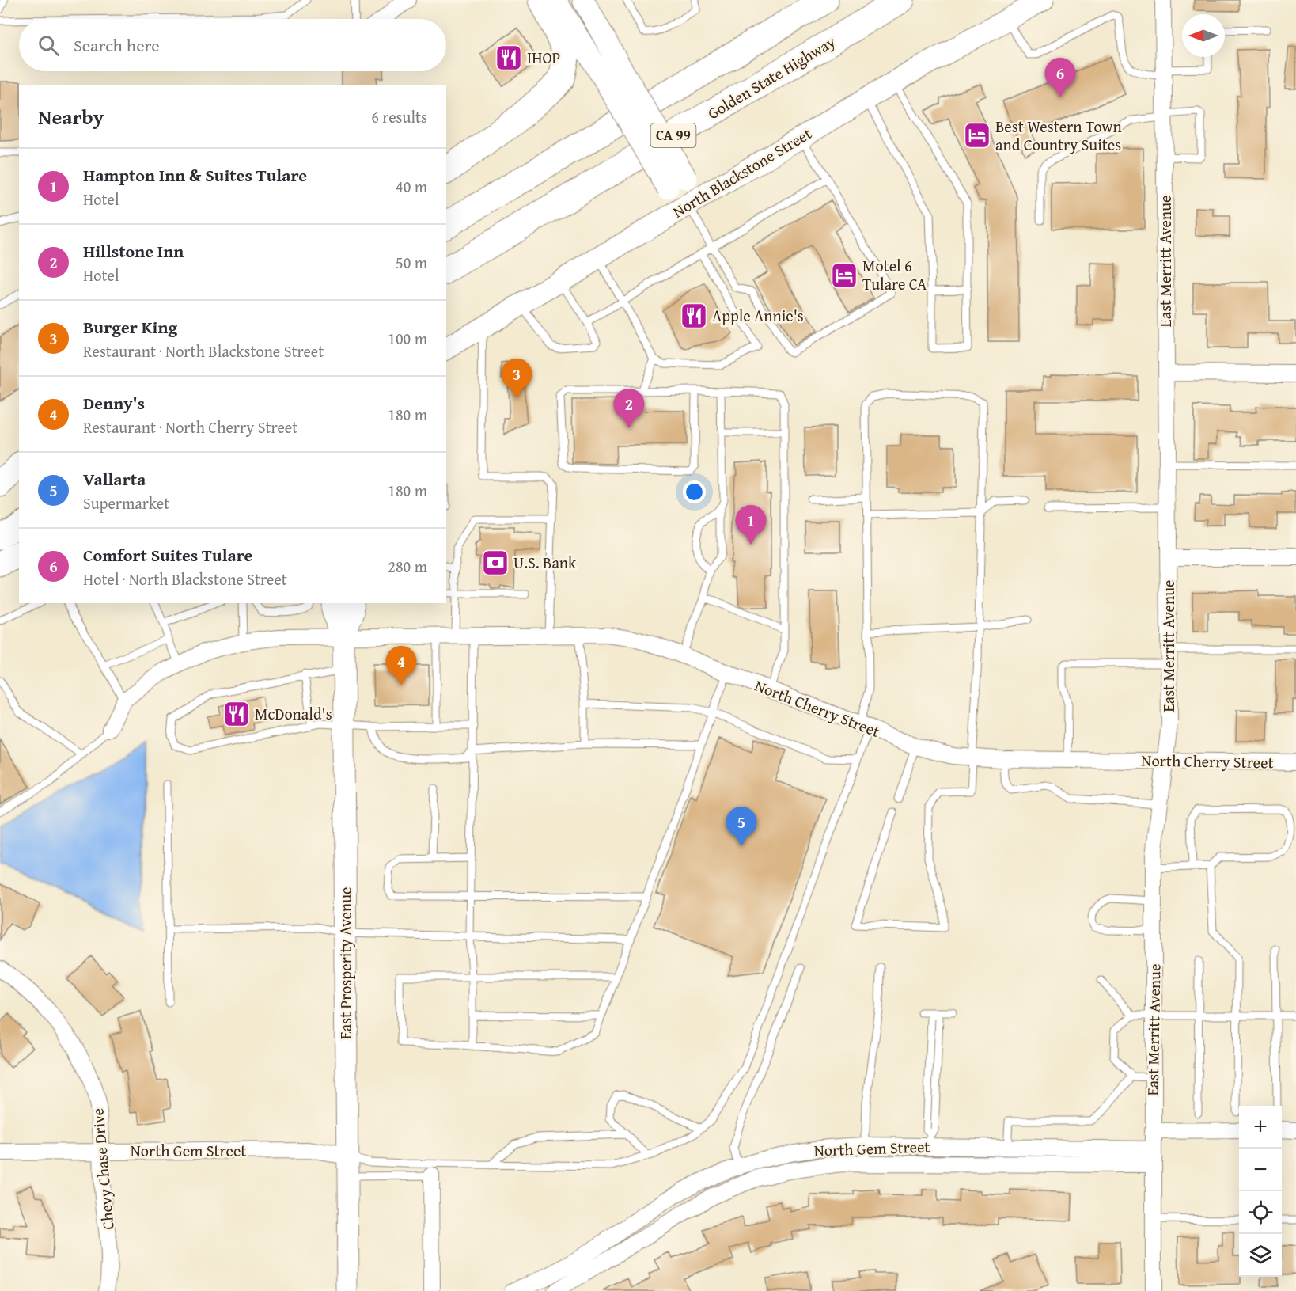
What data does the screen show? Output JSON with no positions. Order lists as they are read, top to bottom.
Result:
{
  "streets": {
    "highway": ["Golden State Highway", "CA 99"],
    "main road": ["North Blackstone Street", "East Prosperity Avenue"],
    "street": [
      "East Merritt Avenue",
      "North Cherry Street",
      "North Gem Street",
      "Chevy Chase Drive"
    ]
  },
  "crossings": [
    ["East Merritt Avenue", "North Cherry Street"],
    ["East Merritt Avenue", "North Gem Street"],
    ["North Cherry Street", "East Prosperity Avenue"],
    ["East Prosperity Avenue", "North Gem Street"],
    ["North Gem Street", "Chevy Chase Drive"]
  ],
  "places": {
    "restaurant": ["IHOP", "Apple Annie's", "McDonald's"],
    "hotel": ["Best Western Town and Country Suites", "Motel 6 Tulare CA"],
    "bank": ["U.S. Bank"]
  },
  "north": "left",
  "page": {
    "search": "Search here",
    "pins": [
      "6",
      "3",
      "2",
      "1",
      "4",
      "5"
    ],
    "heading": ["Nearby", "6 results"],
    "list": [
      {
        "mark": "1",
        "name": "Hampton Inn & Suites Tulare",
        "note": "Hotel",
        "value": "40 m"
      },
      {
        "mark": "2",
        "name": "Hillstone Inn",
        "note": "Hotel",
        "value": "50 m"
      },
      {
        "mark": "3",
        "name": "Burger King",
        "note": "Restaurant · North Blackstone Street",
        "value": "100 m"
      },
      {
        "mark": "4",
        "name": "Denny's",
        "note": "Restaurant · North Cherry Street",
        "value": "180 m"
      },
      {
        "mark": "5",
        "name": "Vallarta",
        "note": "Supermarket",
        "value": "180 m"
      },
      {
        "mark": "6",
        "name": "Comfort Suites Tulare",
        "note": "Hotel · North Blackstone Street",
        "value": "280 m"
      }
    ],
    "map_buttons": ["+", "−"]
  }
}
